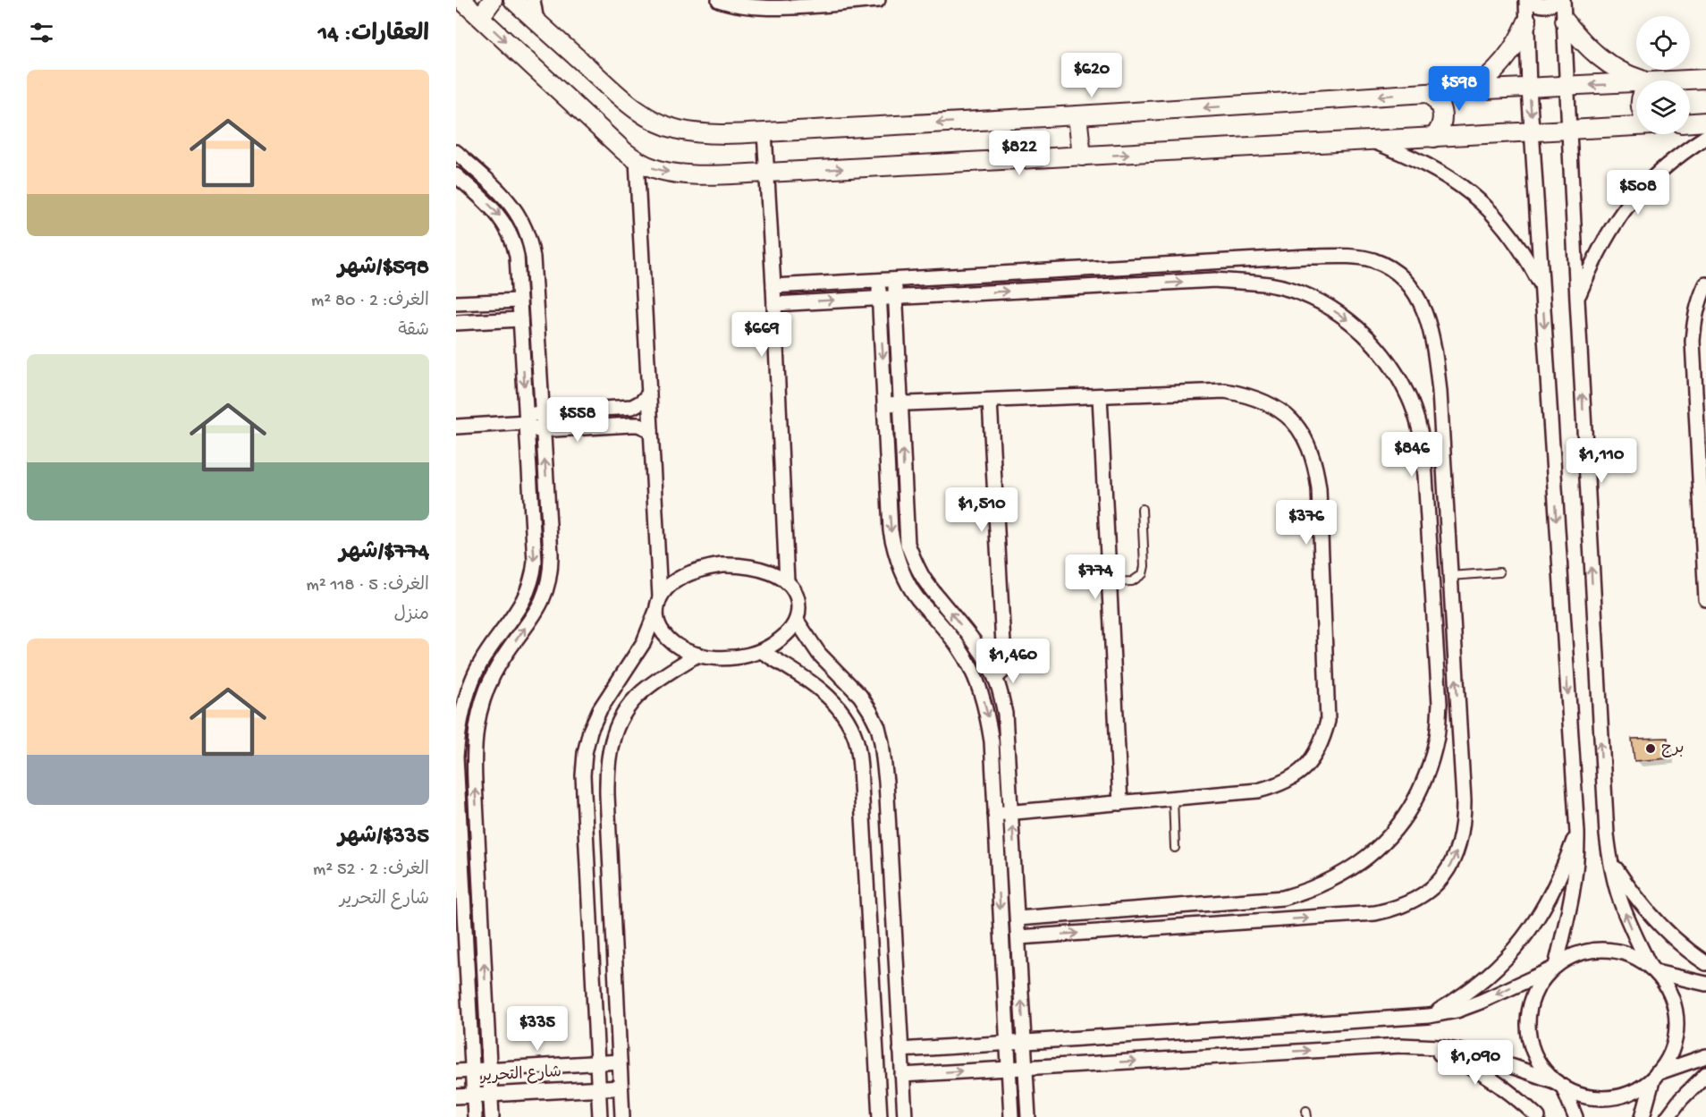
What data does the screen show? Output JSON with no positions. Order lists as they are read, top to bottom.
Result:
{
  "streets": {
    "street": ["شارع التحرير"]
  },
  "places": ["برج"],
  "page": {
    "heading": "العقارات: 14",
    "price": [
      "$620",
      "$598",
      "$822",
      "$508",
      "$669",
      "$558",
      "$846",
      "$1,110",
      "$1,510",
      "$376",
      "$774",
      "$1,460",
      "$335",
      "$1,090"
    ],
    "list": [
      {
        "name": "$598/شهر",
        "note": "الغرف: 2 · 80 m² · شقة"
      },
      {
        "name": "$774/شهر",
        "note": "الغرف: 5 · 118 m² · منزل"
      },
      {
        "name": "$335/شهر",
        "note": "الغرف: 2 · 52 m² · شارع التحرير"
      }
    ]
  }
}
